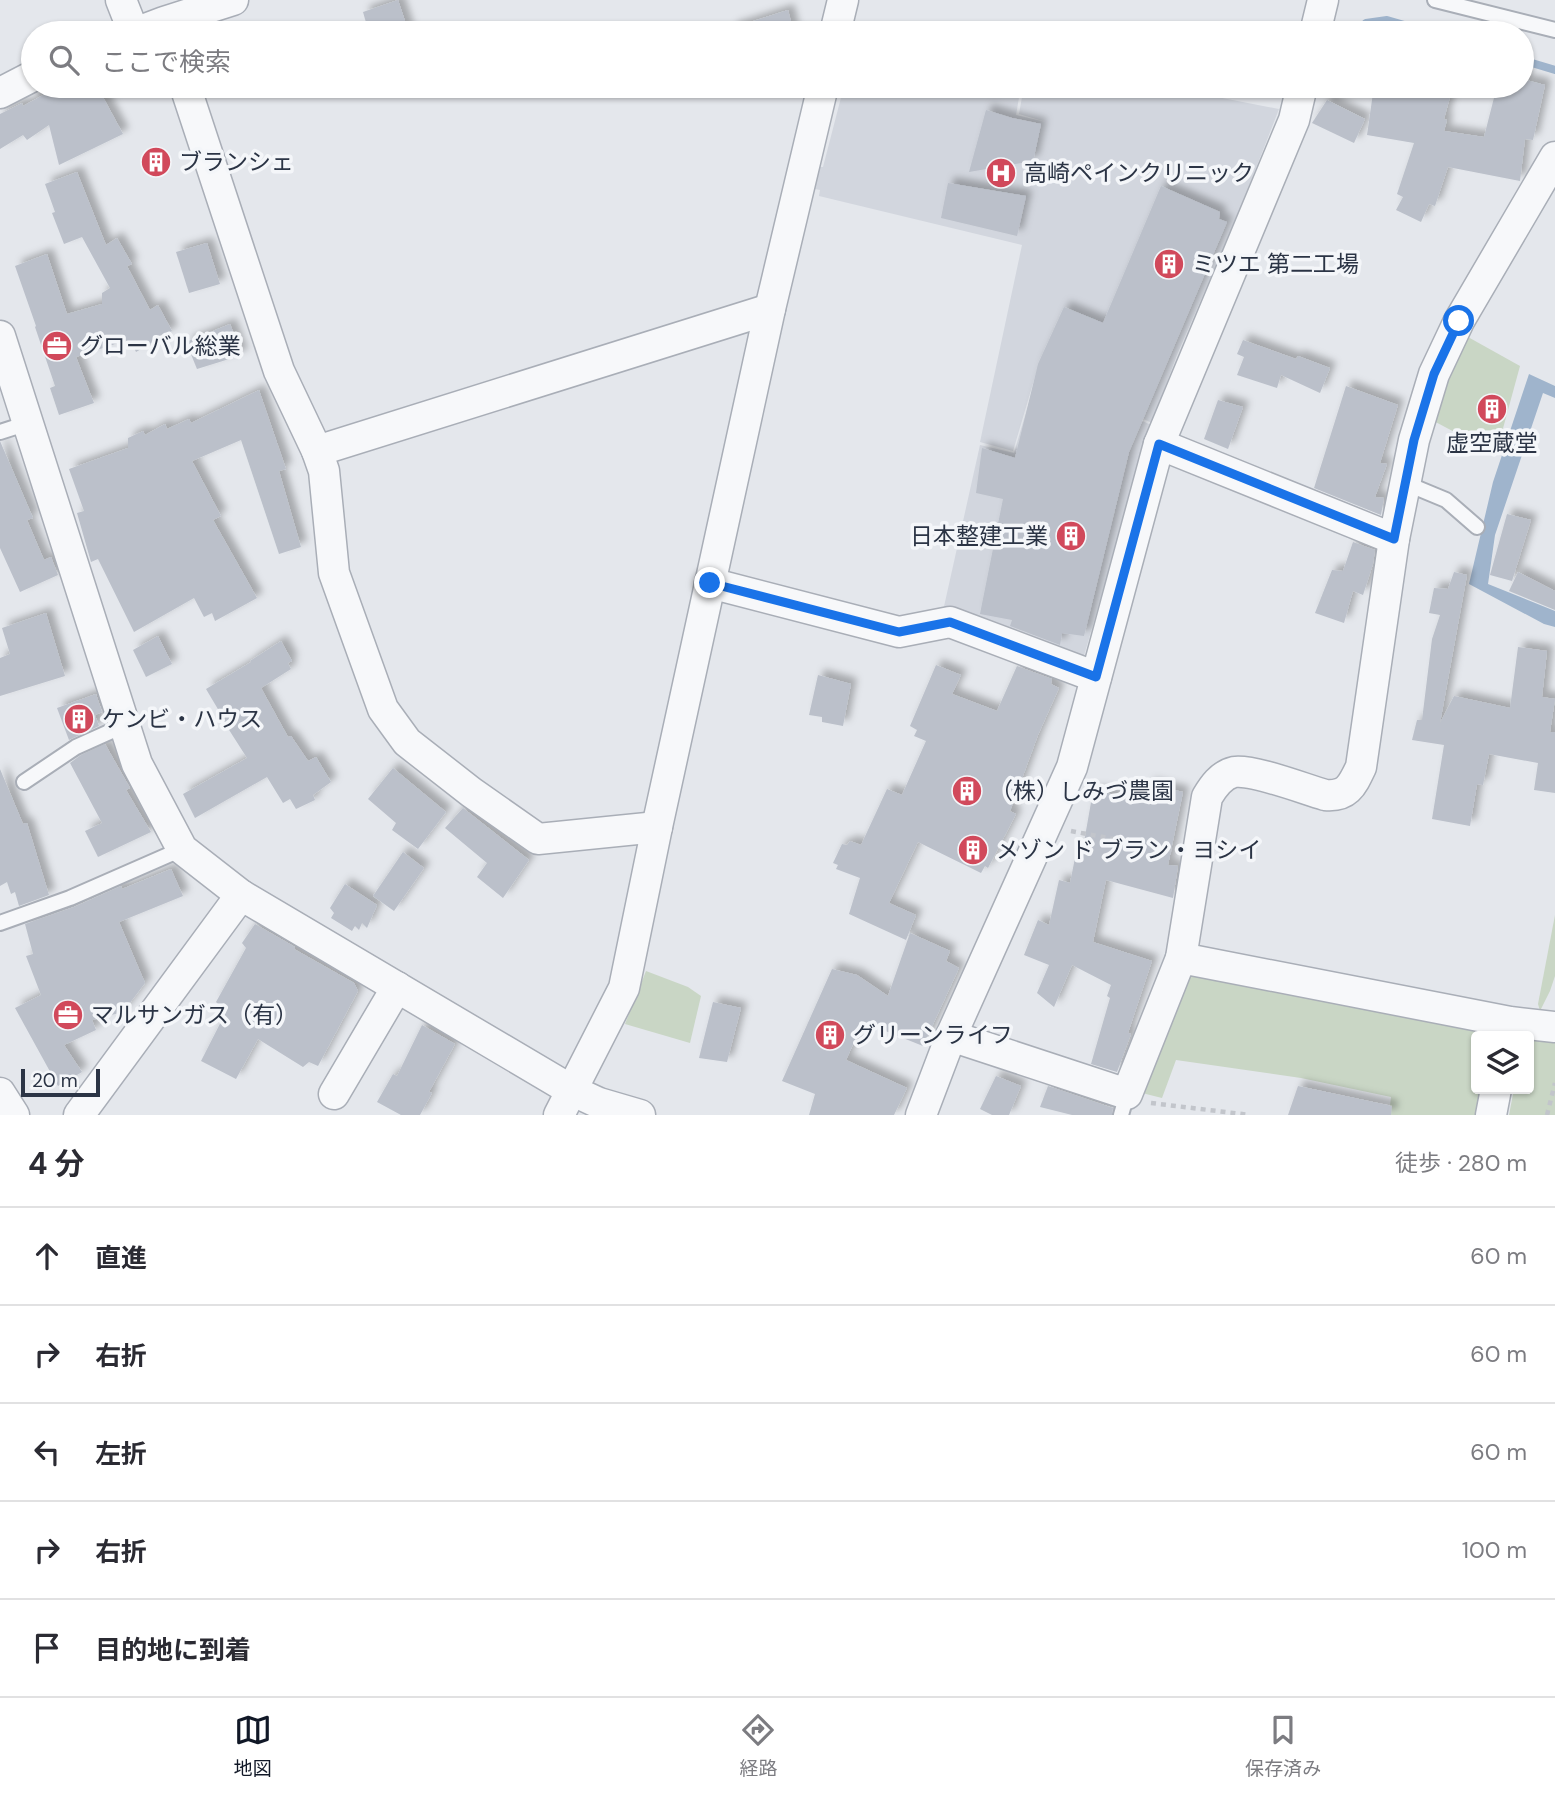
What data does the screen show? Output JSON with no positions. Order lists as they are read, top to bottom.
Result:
{
  "places": {
    "building": [
      "ブランシェ",
      "ミツエ 第二工場",
      "虚空蔵堂",
      "日本整建工業",
      "ケンビ・ハウス",
      "（株）しみづ農園",
      "メゾン ド ブラン・ヨシイ",
      "グリーンライフ"
    ],
    "hospital": ["高崎ペインクリニック"],
    "office": ["グローバル総業", "マルサンガス（有）"]
  },
  "scale_bar": "20 m",
  "page": {
    "search": "ここで検索",
    "scale": "20 m",
    "heading": ["4 分", "徒歩 · 280 m"],
    "list": [
      ["直進", "60 m"],
      ["右折", "60 m"],
      ["左折", "60 m"],
      ["右折", "100 m"],
      "目的地に到着"
    ],
    "nav": ["地図", "経路", "保存済み"]
  }
}
